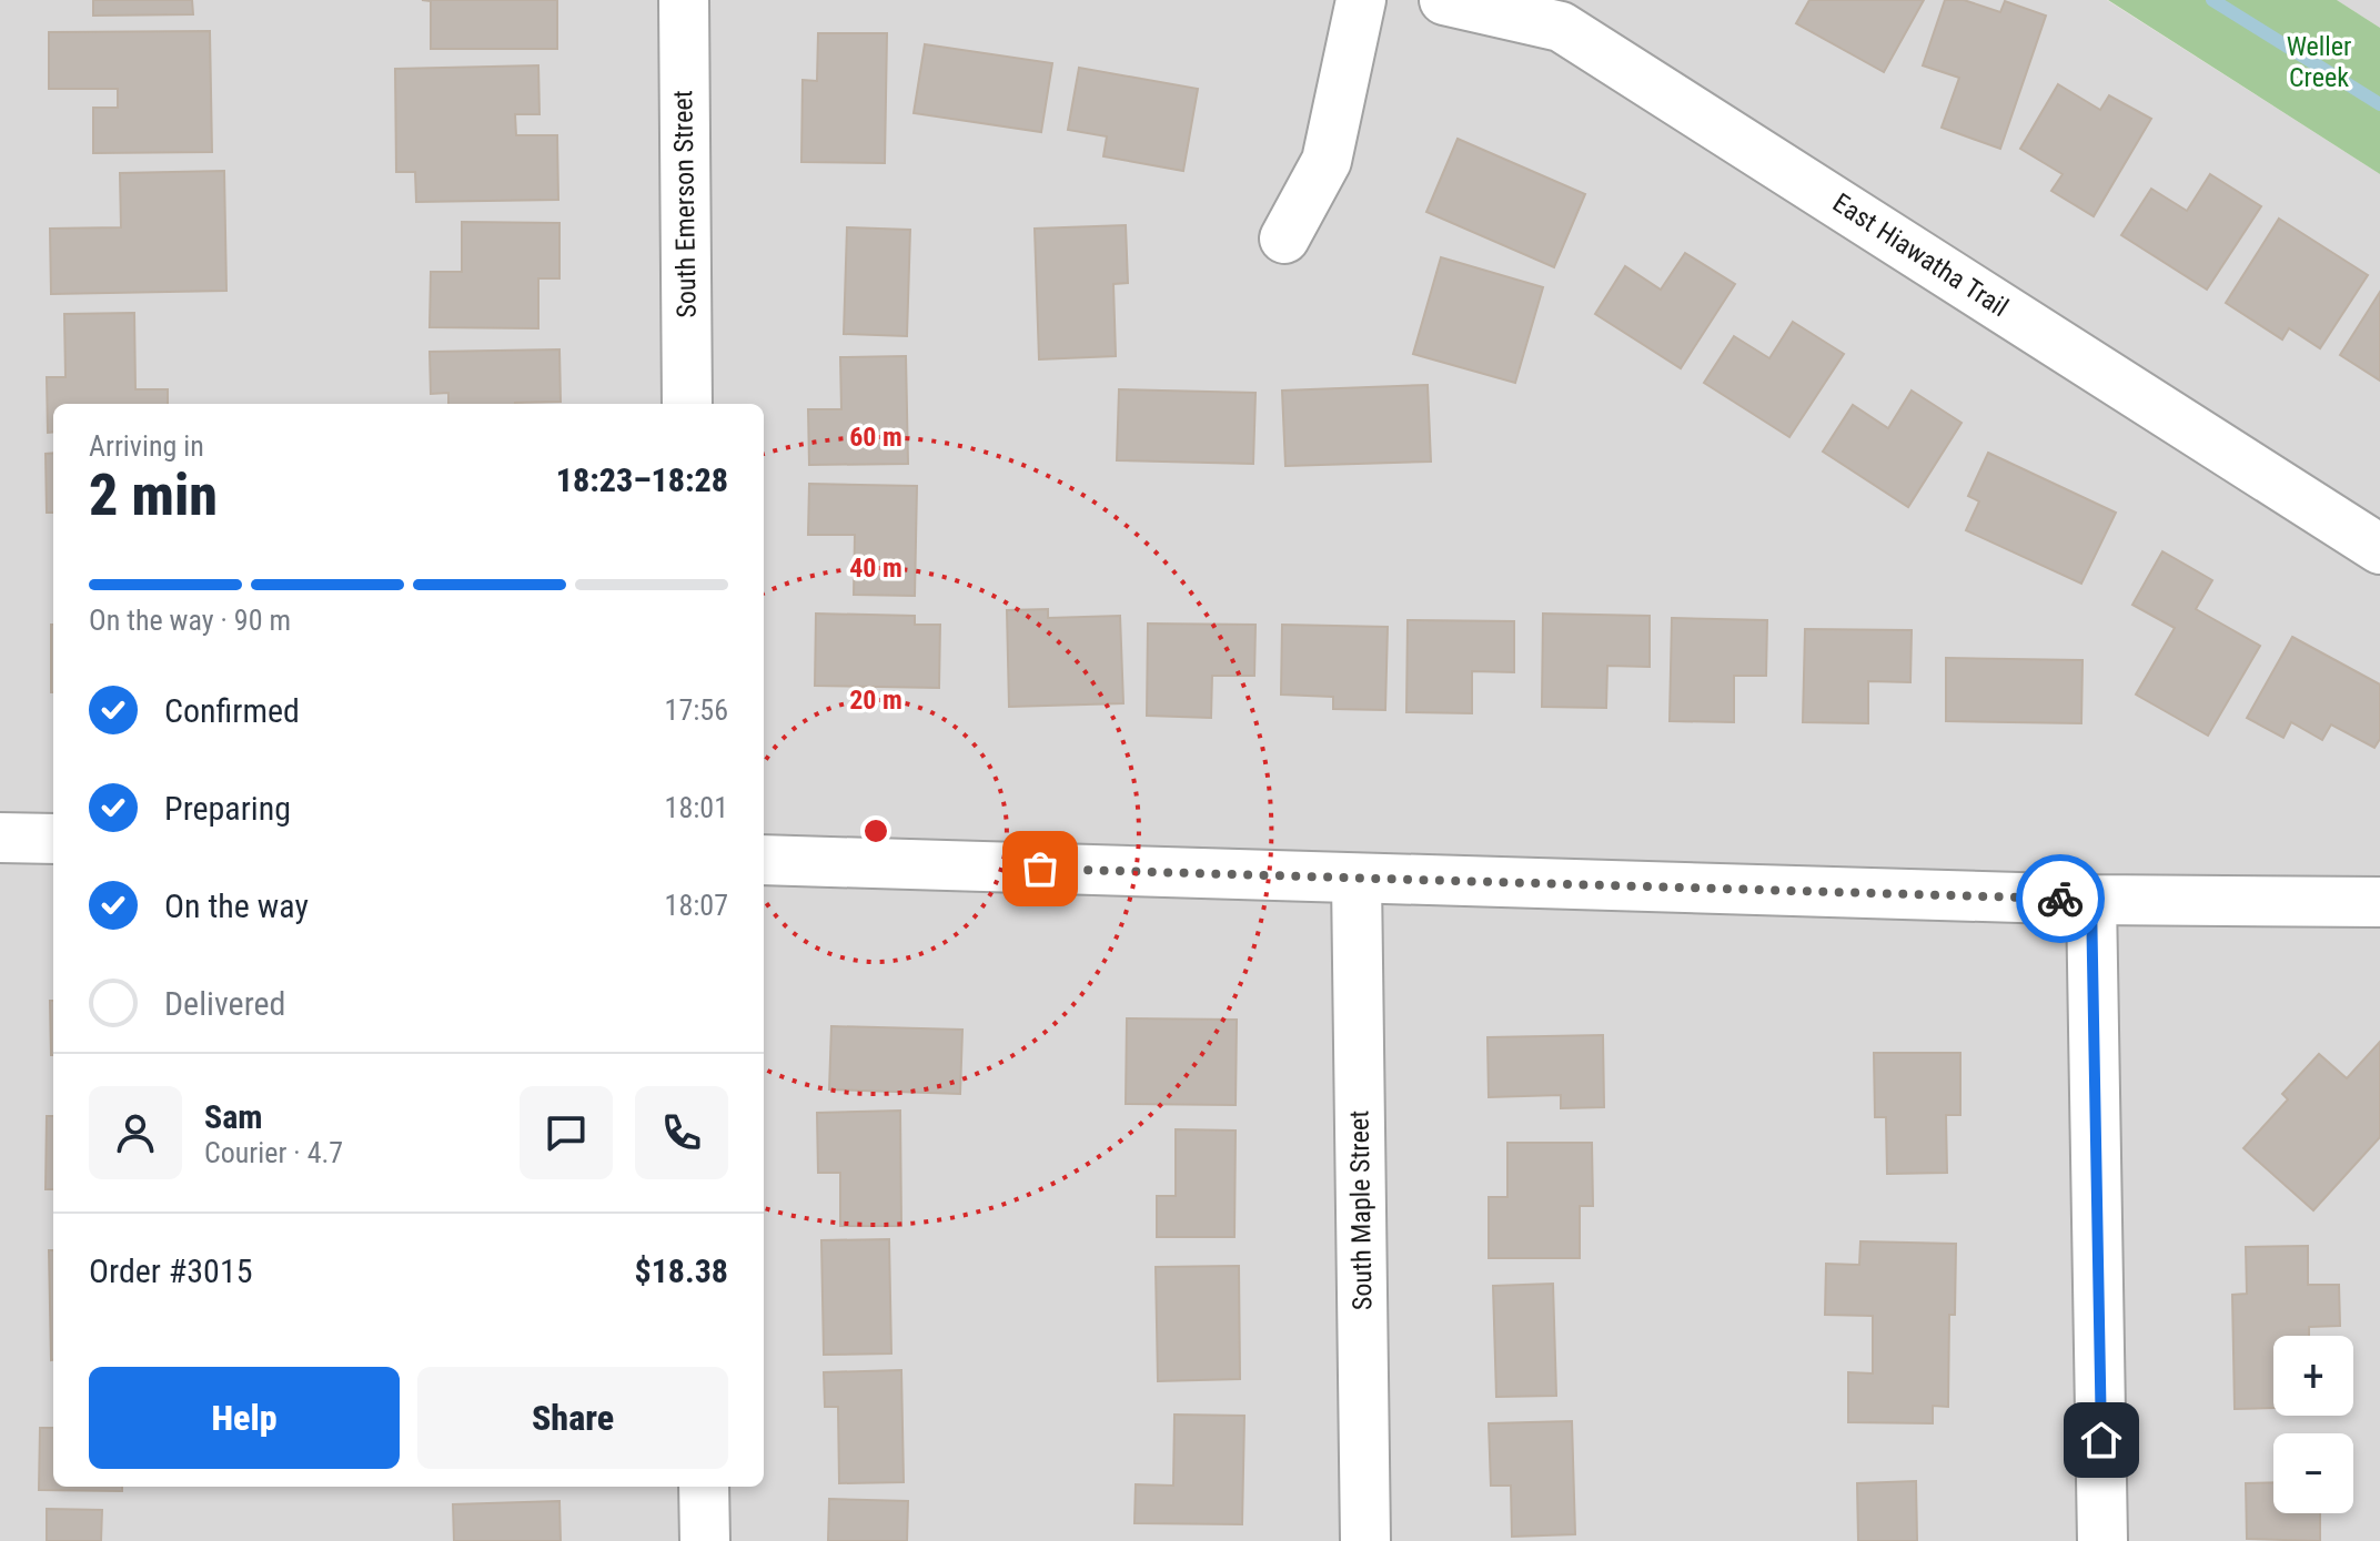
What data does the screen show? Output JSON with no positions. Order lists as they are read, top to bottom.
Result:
{
  "streets": {
    "street": ["South Emerson Street", "East Hiawatha Trail", "South Maple Street"]
  },
  "parks": ["Weller Creek"],
  "page": {
    "heading": ["2 min", "Arriving in", "18:23–18:28"],
    "panel": [
      "Sam",
      "Courier · 4.7",
      "Order #3015",
      "$18.38"
    ],
    "bar": "On the way · 90 m",
    "list": [
      ["Confirmed", "17:56"],
      ["Preparing", "18:01"],
      ["On the way", "18:07"],
      "Delivered"
    ],
    "map_buttons": ["+", "−"],
    "buttons": ["Help", "Share"]
  },
  "rings": ["60 m", "40 m", "20 m"]
}
